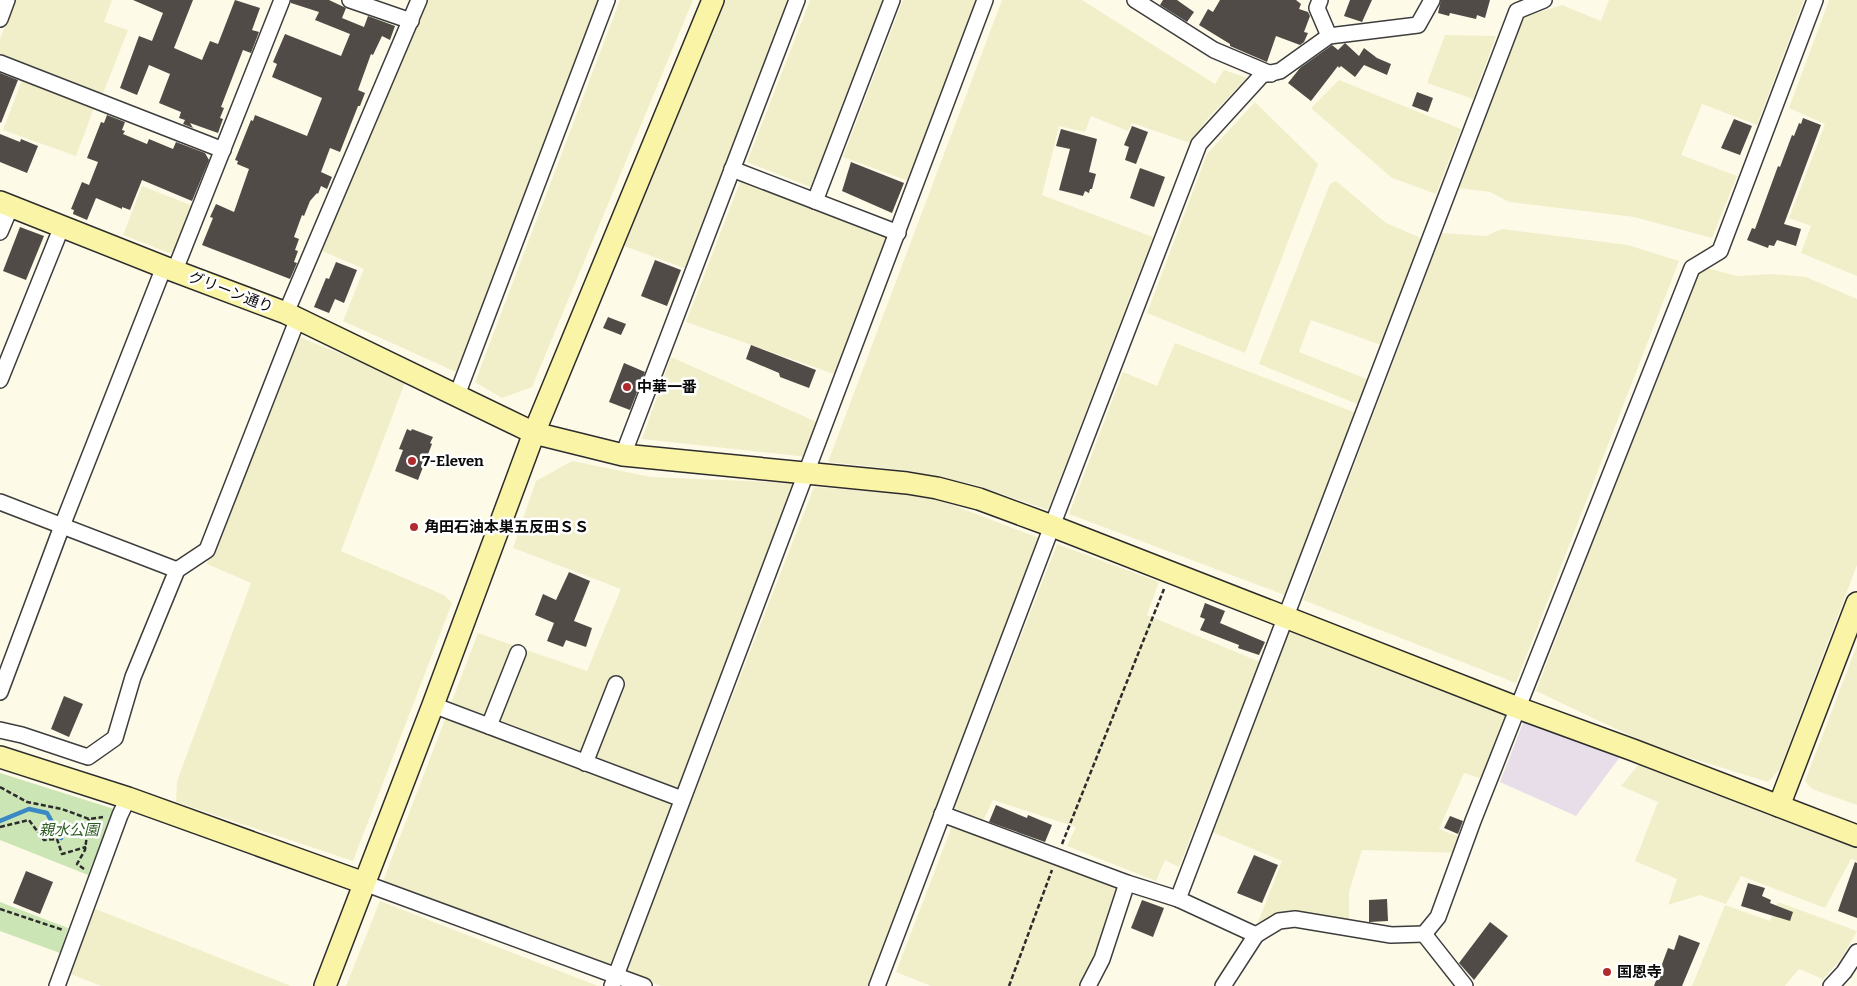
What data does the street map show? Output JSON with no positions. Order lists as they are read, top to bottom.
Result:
{
  "streets": {
    "street": ["グリーン通り"]
  },
  "parks": ["親水公園"],
  "places": [
    "中華一番",
    "7-Eleven",
    "角田石油本巣五反田ＳＳ",
    "国恩寺"
  ]
}
